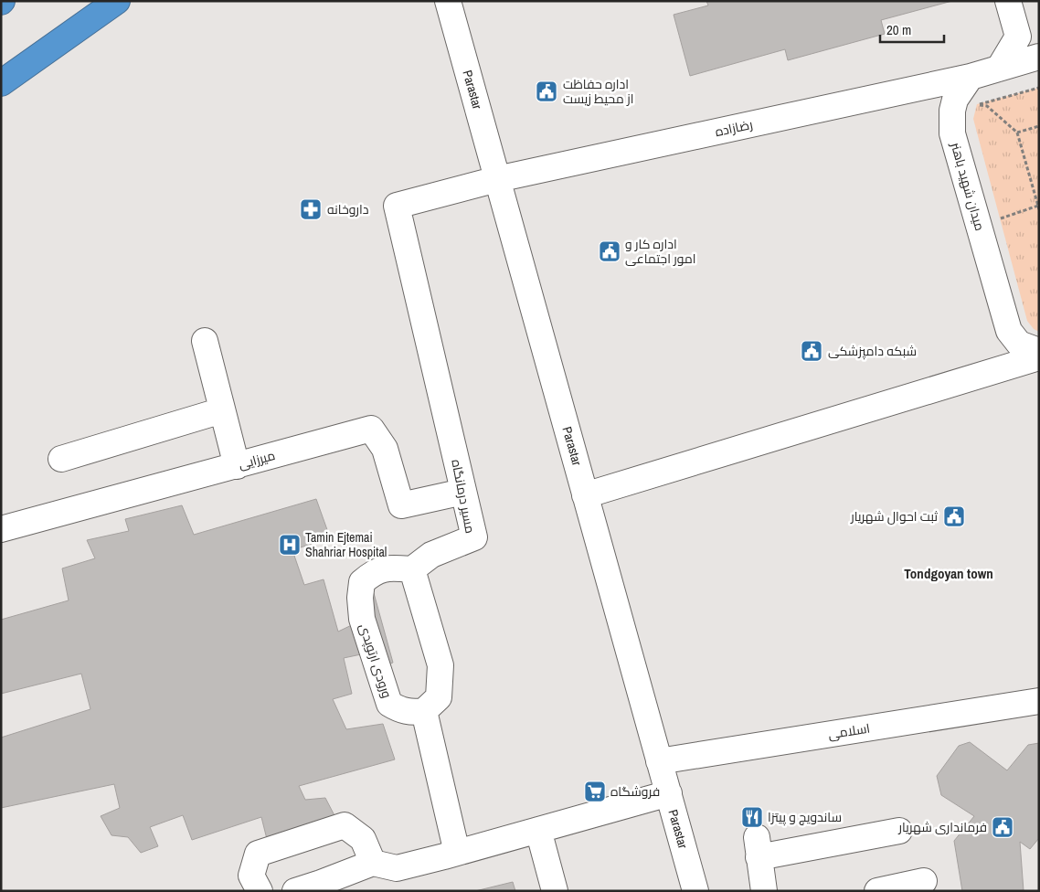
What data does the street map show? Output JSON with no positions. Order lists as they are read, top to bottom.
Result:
{
  "streets": {
    "street": [
      "Parastar",
      "رضازاده",
      "میدان شهید باهنر",
      "میرزایی",
      "مسیر درمانگاه",
      "ورودی ارتوپدی",
      "اسلامی"
    ]
  },
  "crossings": [
    ["Parastar", "رضازاده"],
    ["Parastar", "اسلامی"],
    ["رضازاده", "میدان شهید باهنر"],
    ["رضازاده", "مسیر درمانگاه"],
    ["میرزایی", "مسیر درمانگاه"],
    ["مسیر درمانگاه", "ورودی ارتوپدی"]
  ],
  "districts": ["Tondgoyan town"],
  "places": {
    "public building": [
      "اداره حفاظت از محیط زیست",
      "اداره کار و امور اجتماعی",
      "شبکه دامپزشکی",
      "ثبت احوال شهریار",
      "فرمانداری شهریار"
    ],
    "pharmacy": ["داروخانه"],
    "hospital": ["Tamin Ejtemai Shahriar Hospital"],
    "supermarket": ["فروشگاه"],
    "restaurant": ["ساندویچ و پیتزا"]
  },
  "scale_bar": "20 m"
}
